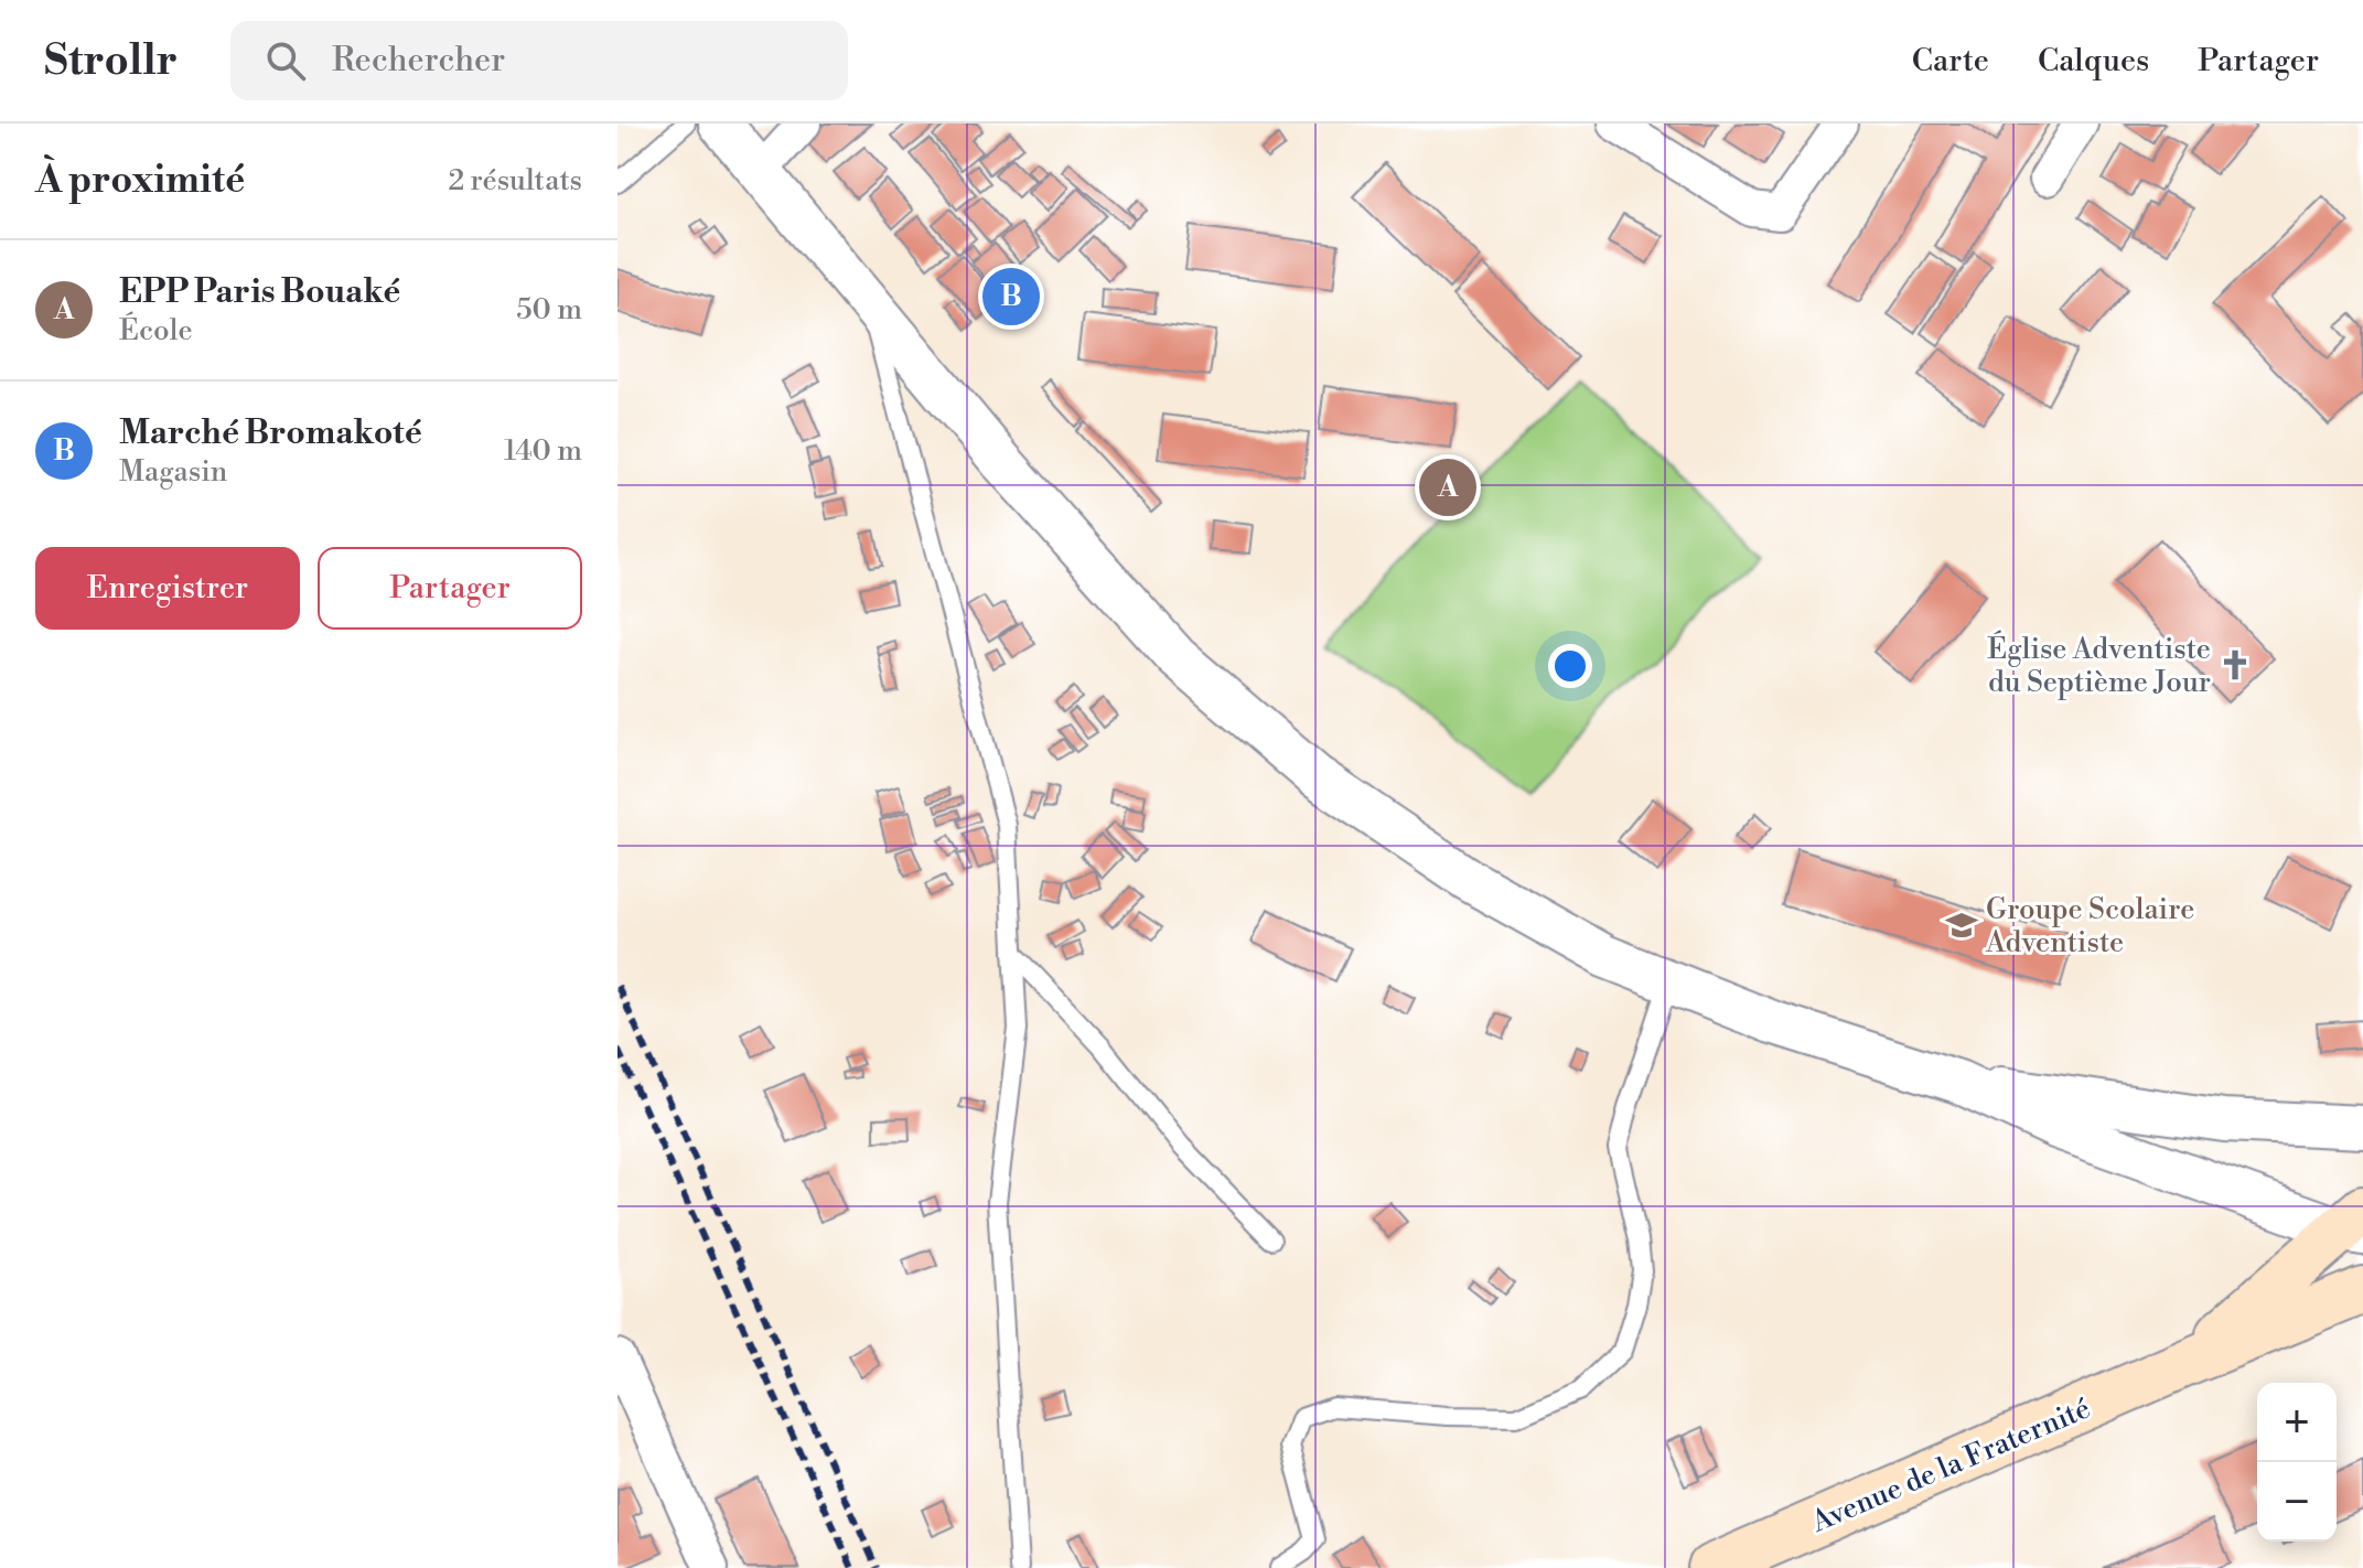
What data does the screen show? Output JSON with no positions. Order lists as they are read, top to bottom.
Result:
{
  "streets": {
    "main road": ["Avenue de la Fraternité"]
  },
  "places": {
    "church": ["Église Adventiste du Septième Jour"],
    "school or university": ["Groupe Scolaire Adventiste"]
  },
  "page": {
    "header": "Strollr",
    "search": "Rechercher",
    "nav": ["Carte", "Calques", "Partager"],
    "heading": ["À proximité", "2 résultats"],
    "list": [
      {
        "mark": "A",
        "name": "EPP Paris Bouaké",
        "note": "École",
        "value": "50 m"
      },
      {
        "mark": "B",
        "name": "Marché Bromakoté",
        "note": "Magasin",
        "value": "140 m"
      }
    ],
    "pins": ["B", "A"],
    "buttons": ["Enregistrer", "Partager"],
    "map_buttons": ["+", "−"]
  }
}
